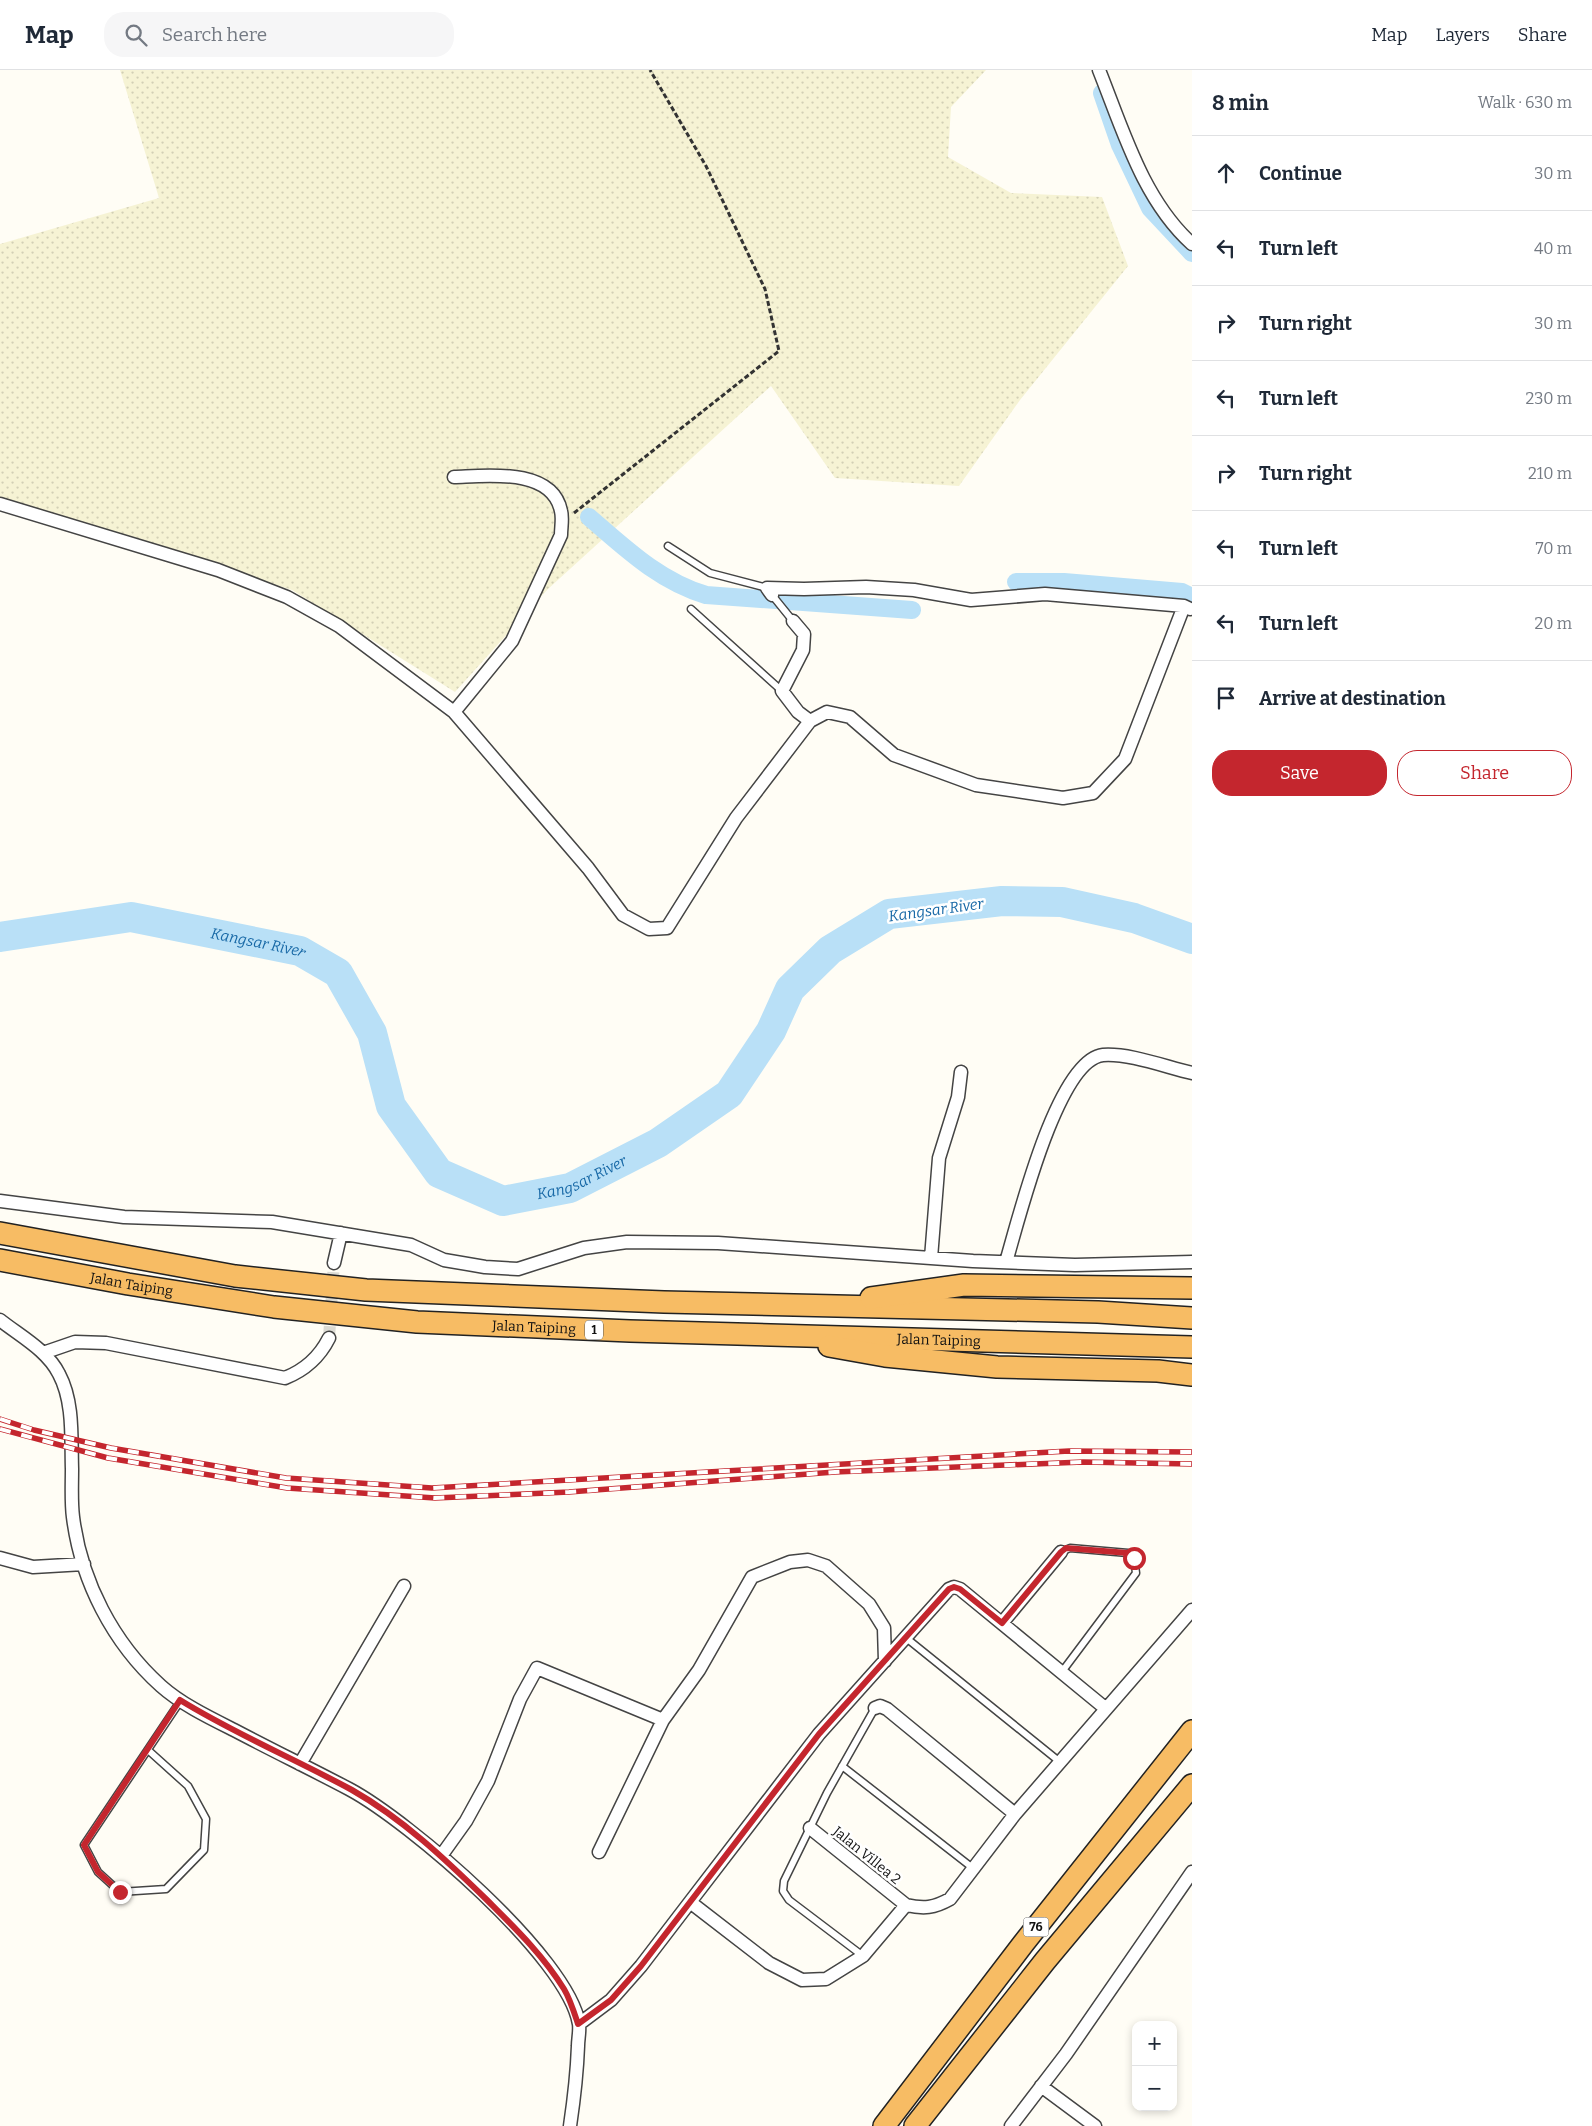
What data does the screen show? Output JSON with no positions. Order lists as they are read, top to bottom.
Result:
{
  "streets": {
    "highway": ["Jalan Taiping", "1", "76"],
    "street": ["Jalan Villea 2"]
  },
  "water": ["Kangsar River"],
  "page": {
    "header": "Map",
    "search": "Search here",
    "nav": ["Map", "Layers", "Share"],
    "heading": ["8 min", "Walk · 630 m"],
    "list": [
      ["Continue", "30 m"],
      ["Turn left", "40 m"],
      ["Turn right", "30 m"],
      ["Turn left", "230 m"],
      ["Turn right", "210 m"],
      ["Turn left", "70 m"],
      ["Turn left", "20 m"],
      "Arrive at destination"
    ],
    "buttons": ["Save", "Share"],
    "map_buttons": ["+", "−"]
  }
}
